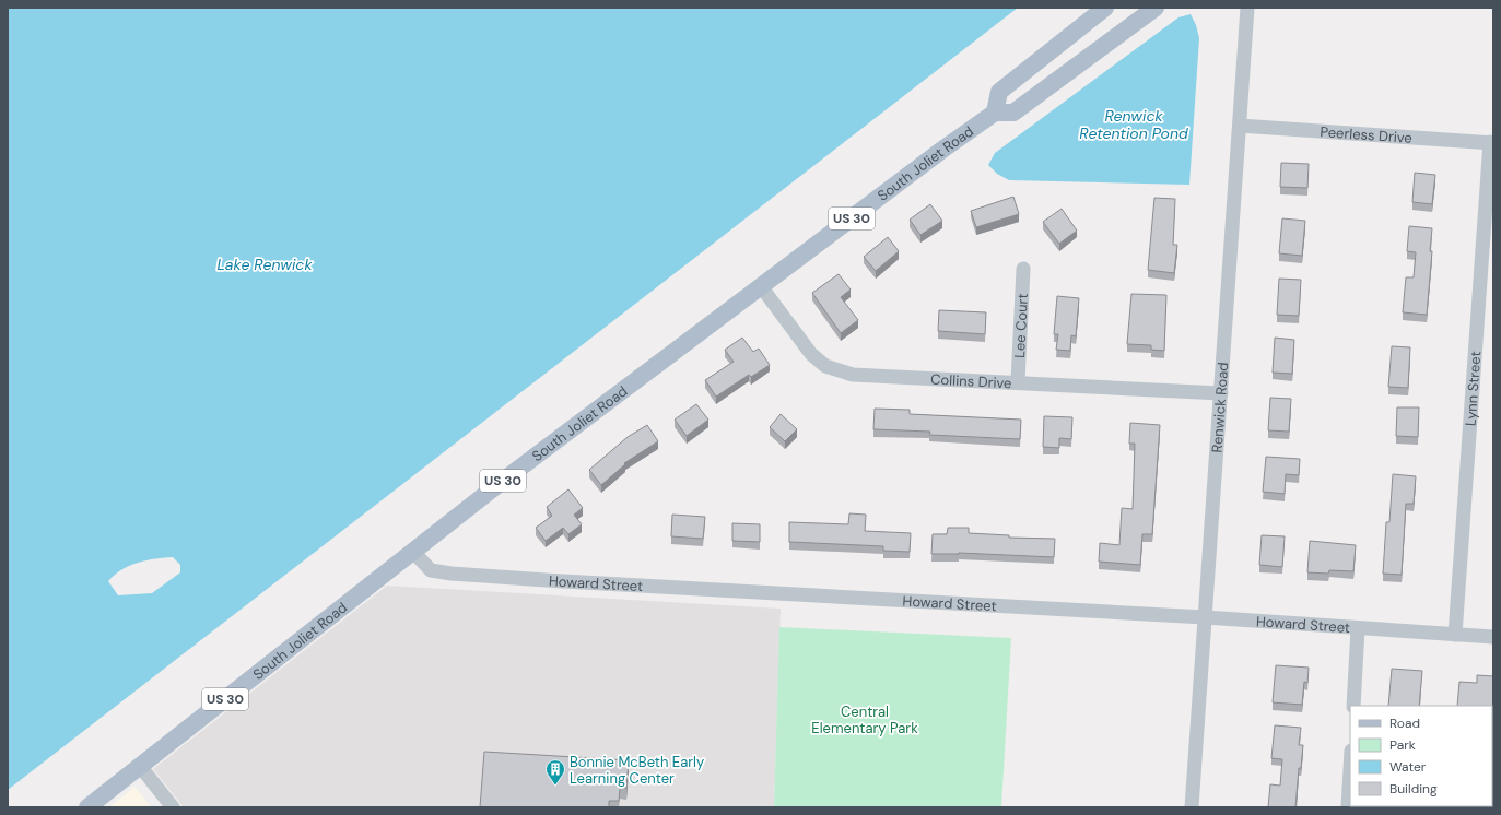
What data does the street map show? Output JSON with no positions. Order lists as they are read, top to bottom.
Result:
{
  "streets": {
    "main road": ["South Joliet Road", "US 30"],
    "street": [
      "Peerless Drive",
      "Lee Court",
      "Collins Drive",
      "Lynn Street",
      "Renwick Road",
      "Howard Street"
    ]
  },
  "crossings": [
    ["Peerless Drive", "Lynn Street"],
    ["Peerless Drive", "Renwick Road"],
    ["South Joliet Road", "Collins Drive"],
    ["South Joliet Road", "Howard Street"],
    ["Lee Court", "Collins Drive"],
    ["Collins Drive", "Renwick Road"],
    ["Lynn Street", "Howard Street"],
    ["Renwick Road", "Howard Street"]
  ],
  "water": ["Renwick Retention Pond", "Lake Renwick"],
  "parks": ["Central Elementary Park"],
  "places": {
    "building": ["Bonnie McBeth Early Learning Center"]
  },
  "legend": [
    "Road",
    "Park",
    "Water",
    "Building"
  ]
}
